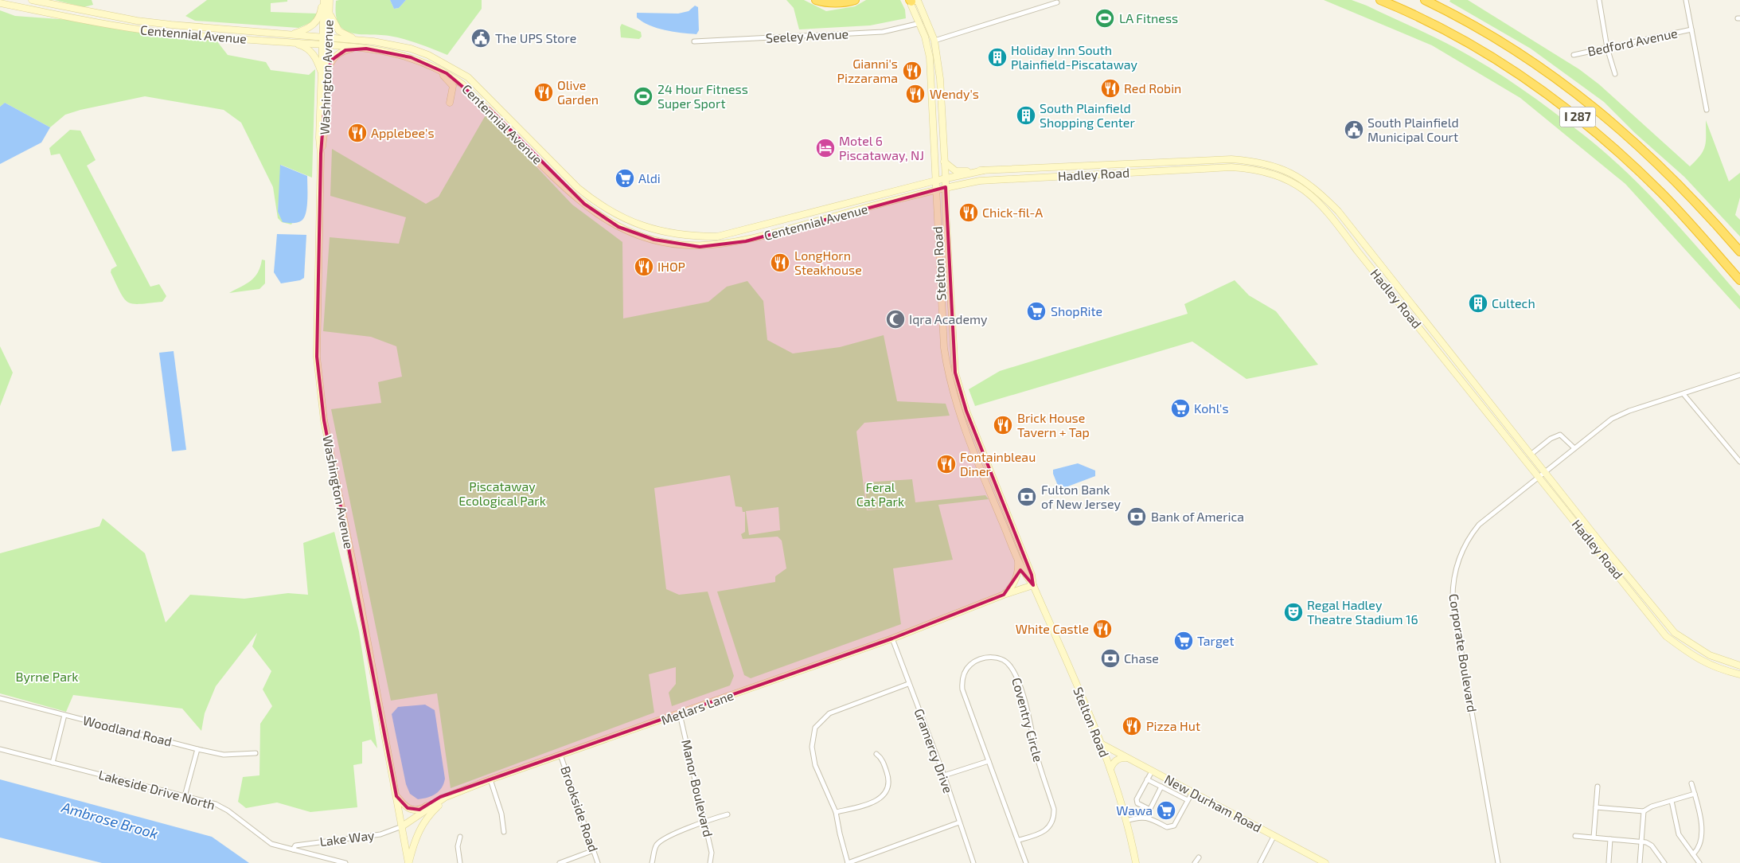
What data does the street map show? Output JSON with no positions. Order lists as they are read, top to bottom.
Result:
{
  "streets": {
    "highway": ["I 287"],
    "main road": [
      "Centennial Avenue",
      "Washington Avenue",
      "Hadley Road",
      "Stelton Road",
      "Metlars Lane",
      "New Durham Road"
    ],
    "street": [
      "Seeley Avenue",
      "Bedford Avenue",
      "Corporate Boulevard",
      "Coventry Circle",
      "Woodland Road",
      "Gramercy Drive",
      "Manor Boulevard",
      "Lakeside Drive North",
      "Brookside Road",
      "Lake Way"
    ]
  },
  "crossings": [
    ["Centennial Avenue", "Washington Avenue"],
    ["Centennial Avenue", "Hadley Road"],
    ["Centennial Avenue", "Stelton Road"],
    ["Seeley Avenue", "Stelton Road"],
    ["Washington Avenue", "Metlars Lane"],
    ["Washington Avenue", "Lake Way"],
    ["Hadley Road", "Stelton Road"],
    ["Hadley Road", "Corporate Boulevard"],
    ["Stelton Road", "Metlars Lane"],
    ["Stelton Road", "New Durham Road"],
    ["Metlars Lane", "Gramercy Drive"],
    ["Metlars Lane", "Manor Boulevard"],
    ["Metlars Lane", "Brookside Road"],
    ["Metlars Lane", "Lake Way"],
    ["Lakeside Drive North", "Lake Way"]
  ],
  "water": ["Ambrose Brook"],
  "parks": ["Piscataway Ecological Park", "Feral Cat Park", "Byrne Park"],
  "places": {
    "sports": ["LA Fitness", "24 Hour Fitness Super Sport"],
    "public building": ["The UPS Store", "South Plainfield Municipal Court"],
    "building": ["Holiday Inn South Plainfield-Piscataway", "South Plainfield Shopping Center", "Cultech"],
    "restaurant": [
      "Gianni's Pizzarama",
      "Red Robin",
      "Olive Garden",
      "Wendy's",
      "Applebee's",
      "Chick-fil-A",
      "LongHorn Steakhouse",
      "IHOP",
      "Brick House Tavern + Tap",
      "Fontainbleau Diner",
      "White Castle",
      "Pizza Hut"
    ],
    "hotel": ["Motel 6 Piscataway, NJ"],
    "supermarket": [
      "Aldi",
      "ShopRite",
      "Kohl's",
      "Target",
      "Wawa"
    ],
    "mosque": ["Iqra Academy"],
    "bank": ["Fulton Bank of New Jersey", "Bank of America", "Chase"],
    "theatre": ["Regal Hadley Theatre Stadium 16"]
  }
}
